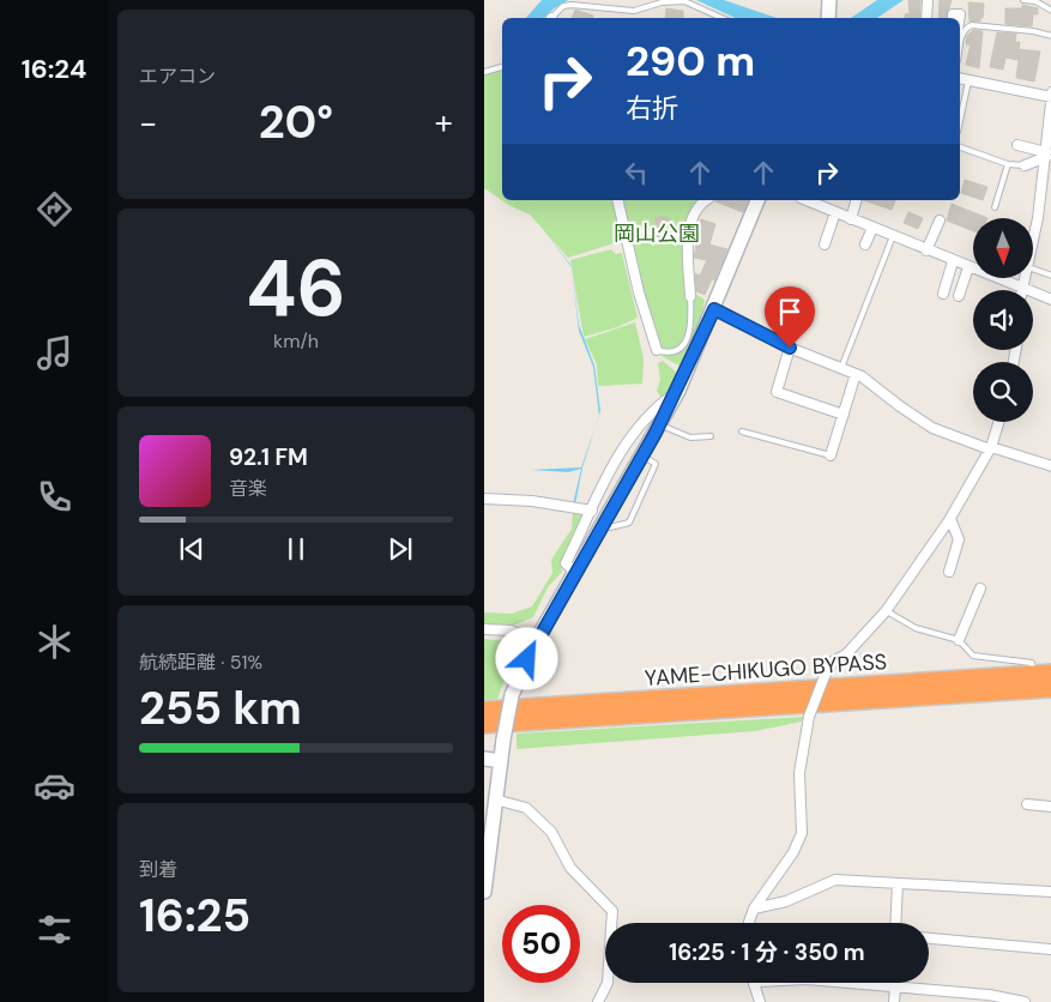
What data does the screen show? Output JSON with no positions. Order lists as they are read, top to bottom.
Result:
{
  "streets": {
    "highway": ["YAME-CHIKUGO BYPASS"]
  },
  "parks": ["岡山公園"],
  "north": "bottom",
  "page": {
    "tabs": "16:24",
    "tile": [
      "エアコン",
      ["46", "km/h"],
      ["航続距離 · 51%", "255 km"],
      ["到着", "16:25"]
    ],
    "turn": ["290 m", "右折"],
    "heat": ["−", "20°", "+"],
    "song": ["92.1 FM", "音楽"],
    "limit": "50",
    "trip": "16:25 · 1 分 · 350 m"
  }
}
